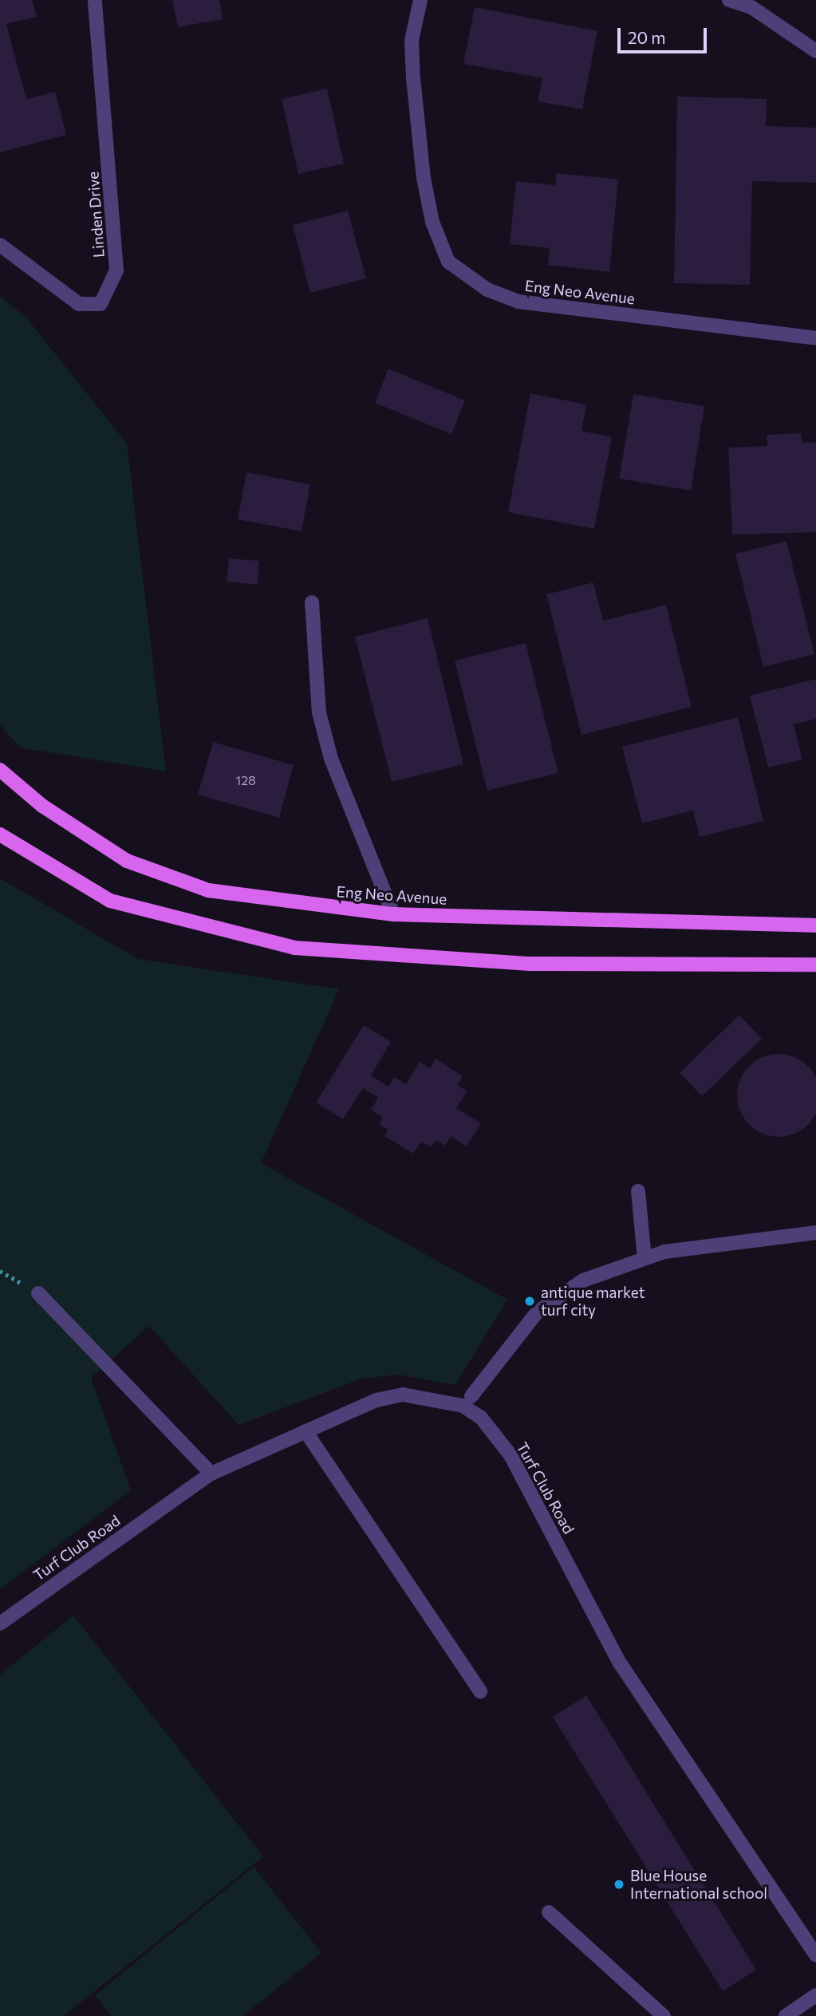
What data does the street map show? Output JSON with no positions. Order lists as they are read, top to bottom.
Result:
{
  "streets": {
    "main road": ["Eng Neo Avenue"],
    "street": ["Linden Drive", "Turf Club Road"]
  },
  "places": ["antique market turf city", "Blue House International school"],
  "house_numbers": ["128"],
  "scale_bar": "20 m"
}
